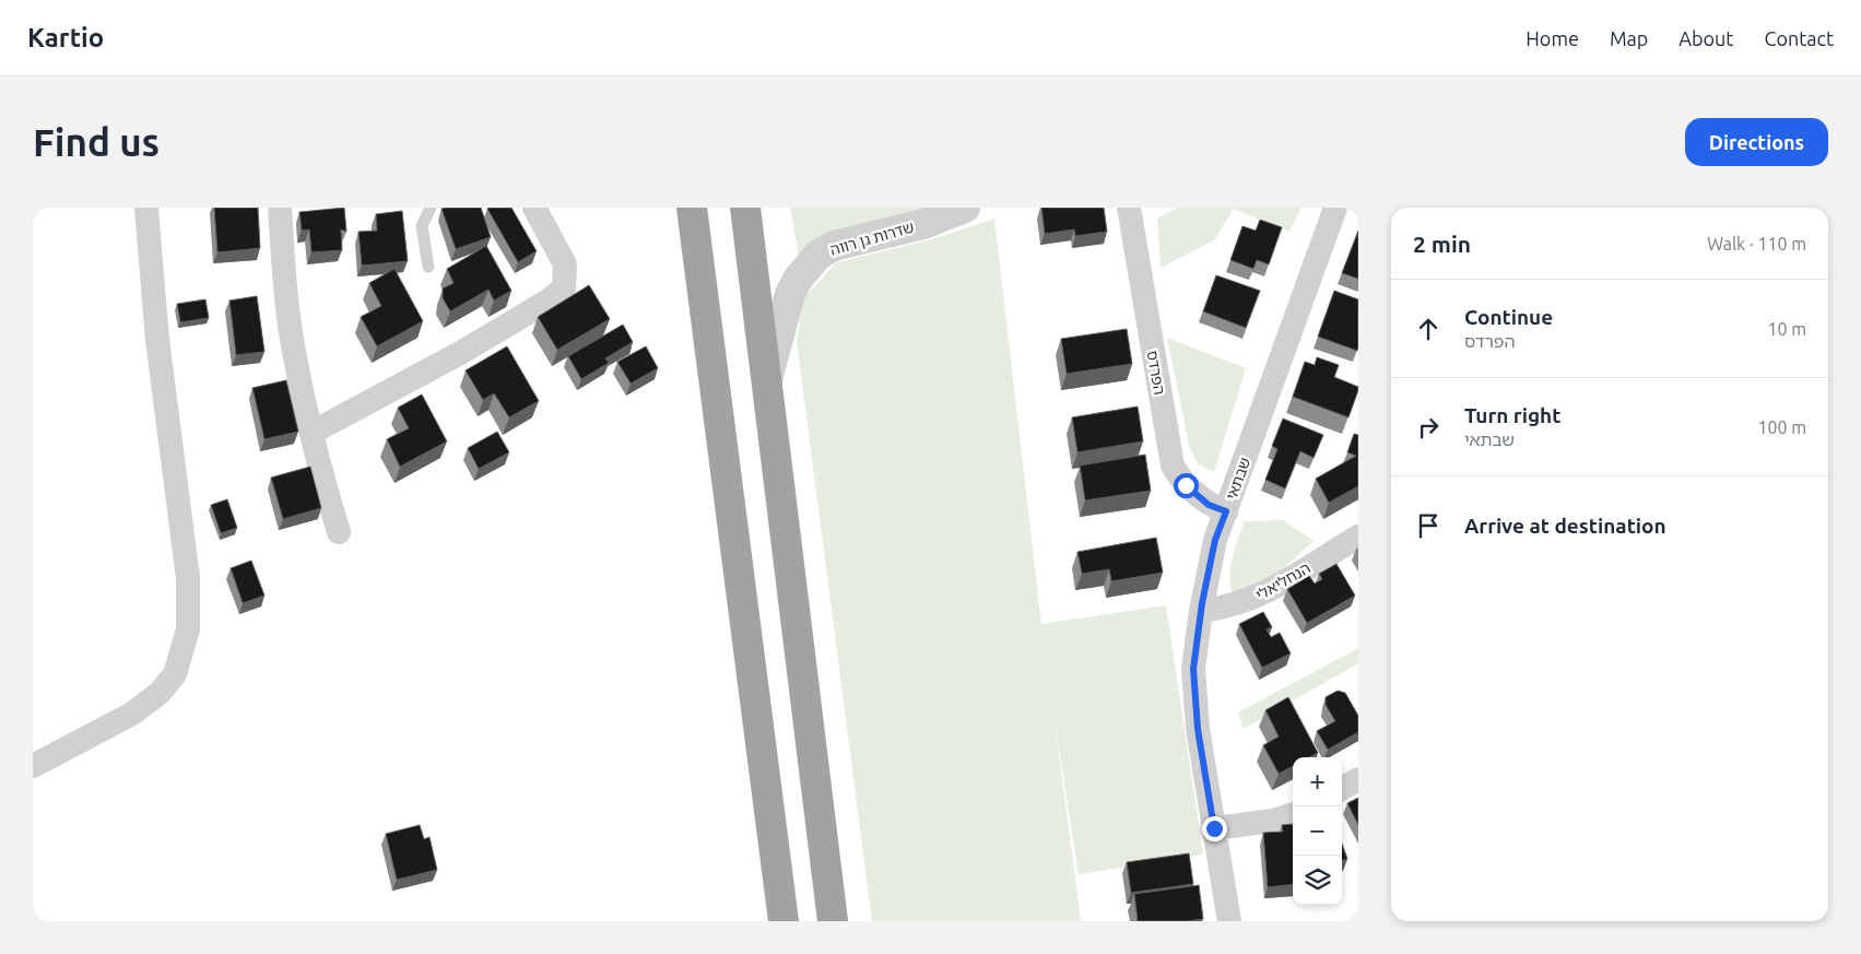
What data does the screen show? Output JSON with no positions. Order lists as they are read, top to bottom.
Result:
{
  "streets": {
    "street": [
      "שדרות גן רווה",
      "הפרדס",
      "שבתאי",
      "הנחליאלי"
    ]
  },
  "crossings": [
    ["הפרדס", "שבתאי"],
    ["שבתאי", "הנחליאלי"]
  ],
  "page": {
    "header": "Kartio",
    "nav": [
      "Home",
      "Map",
      "About",
      "Contact"
    ],
    "buttons": "Directions",
    "title": "Find us",
    "heading": ["2 min", "Walk · 110 m"],
    "list": [
      ["Continue", "הפרדס", "10 m"],
      ["Turn right", "שבתאי", "100 m"],
      "Arrive at destination"
    ],
    "map_buttons": ["+", "−"]
  }
}
